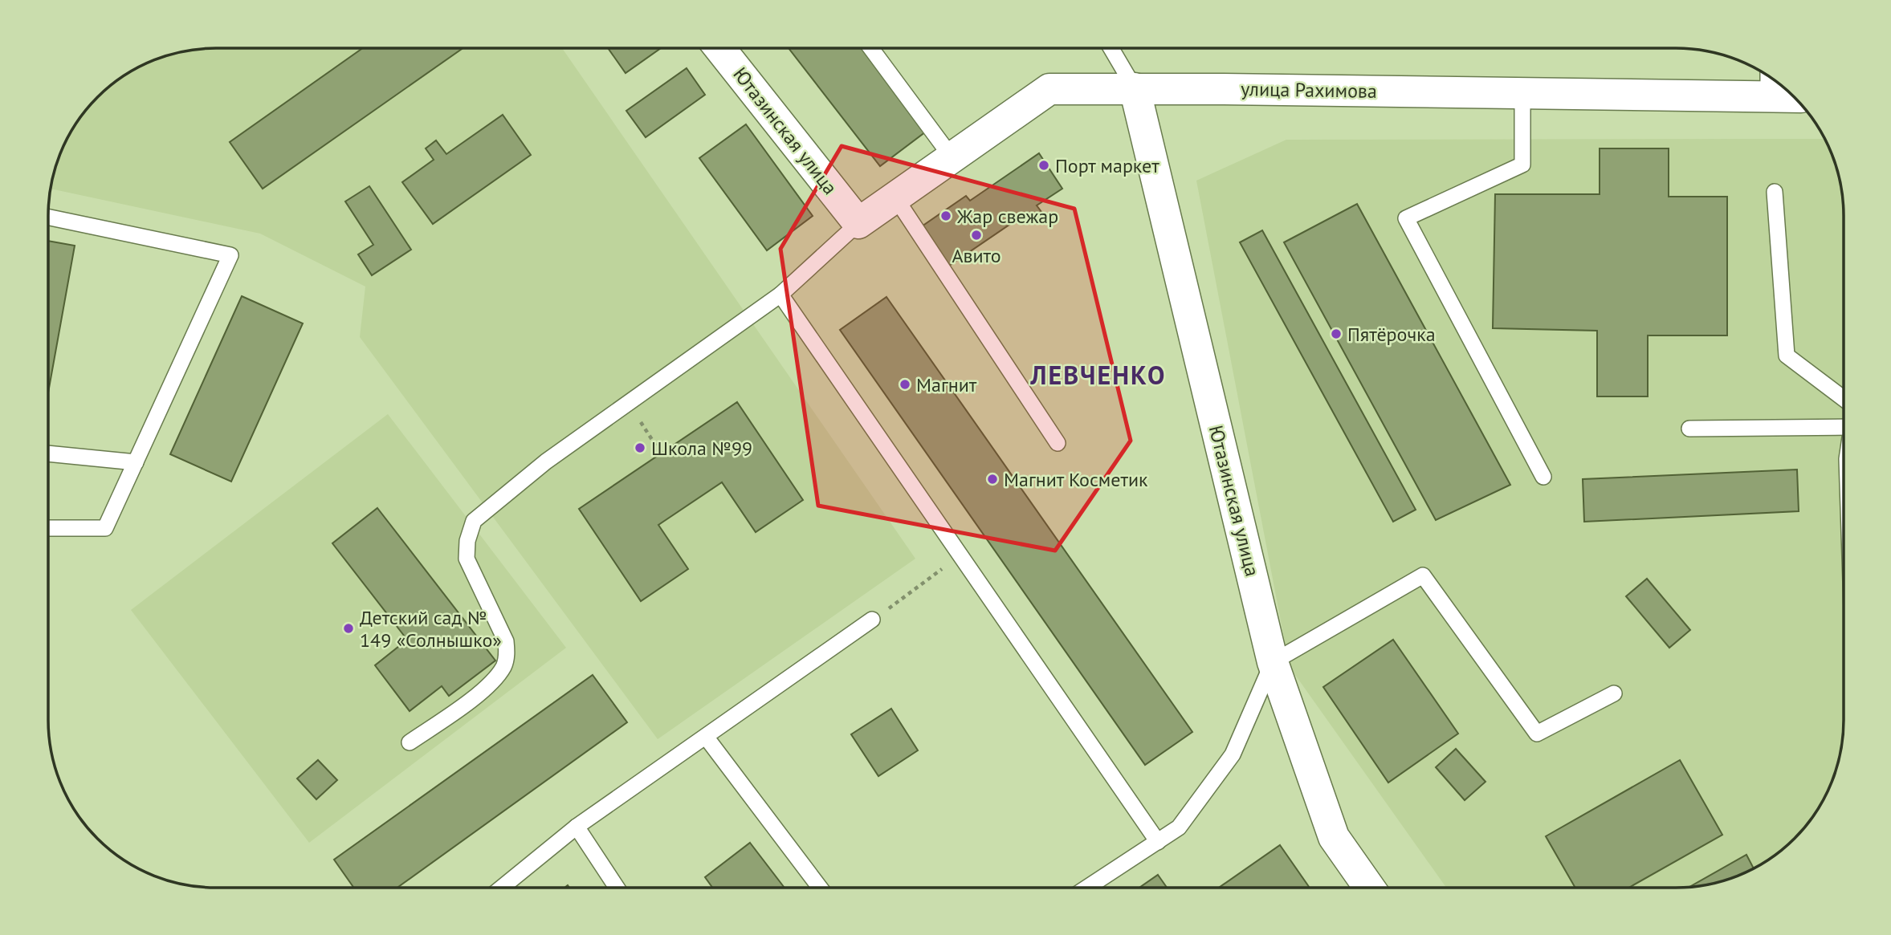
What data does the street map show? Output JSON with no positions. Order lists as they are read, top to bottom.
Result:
{
  "streets": {
    "street": ["улица Рахимова", "Ютазинская улица"]
  },
  "crossings": [
    ["улица Рахимова", "Ютазинская улица"]
  ],
  "districts": ["ЛЕВЧЕНКО"],
  "places": [
    "Порт маркет",
    "Жар свежар",
    "Авито",
    "Пятёрочка",
    "Магнит",
    "Школа №99",
    "Магнит Косметик",
    "Детский сад № 149 «Солнышко»"
  ]
}
